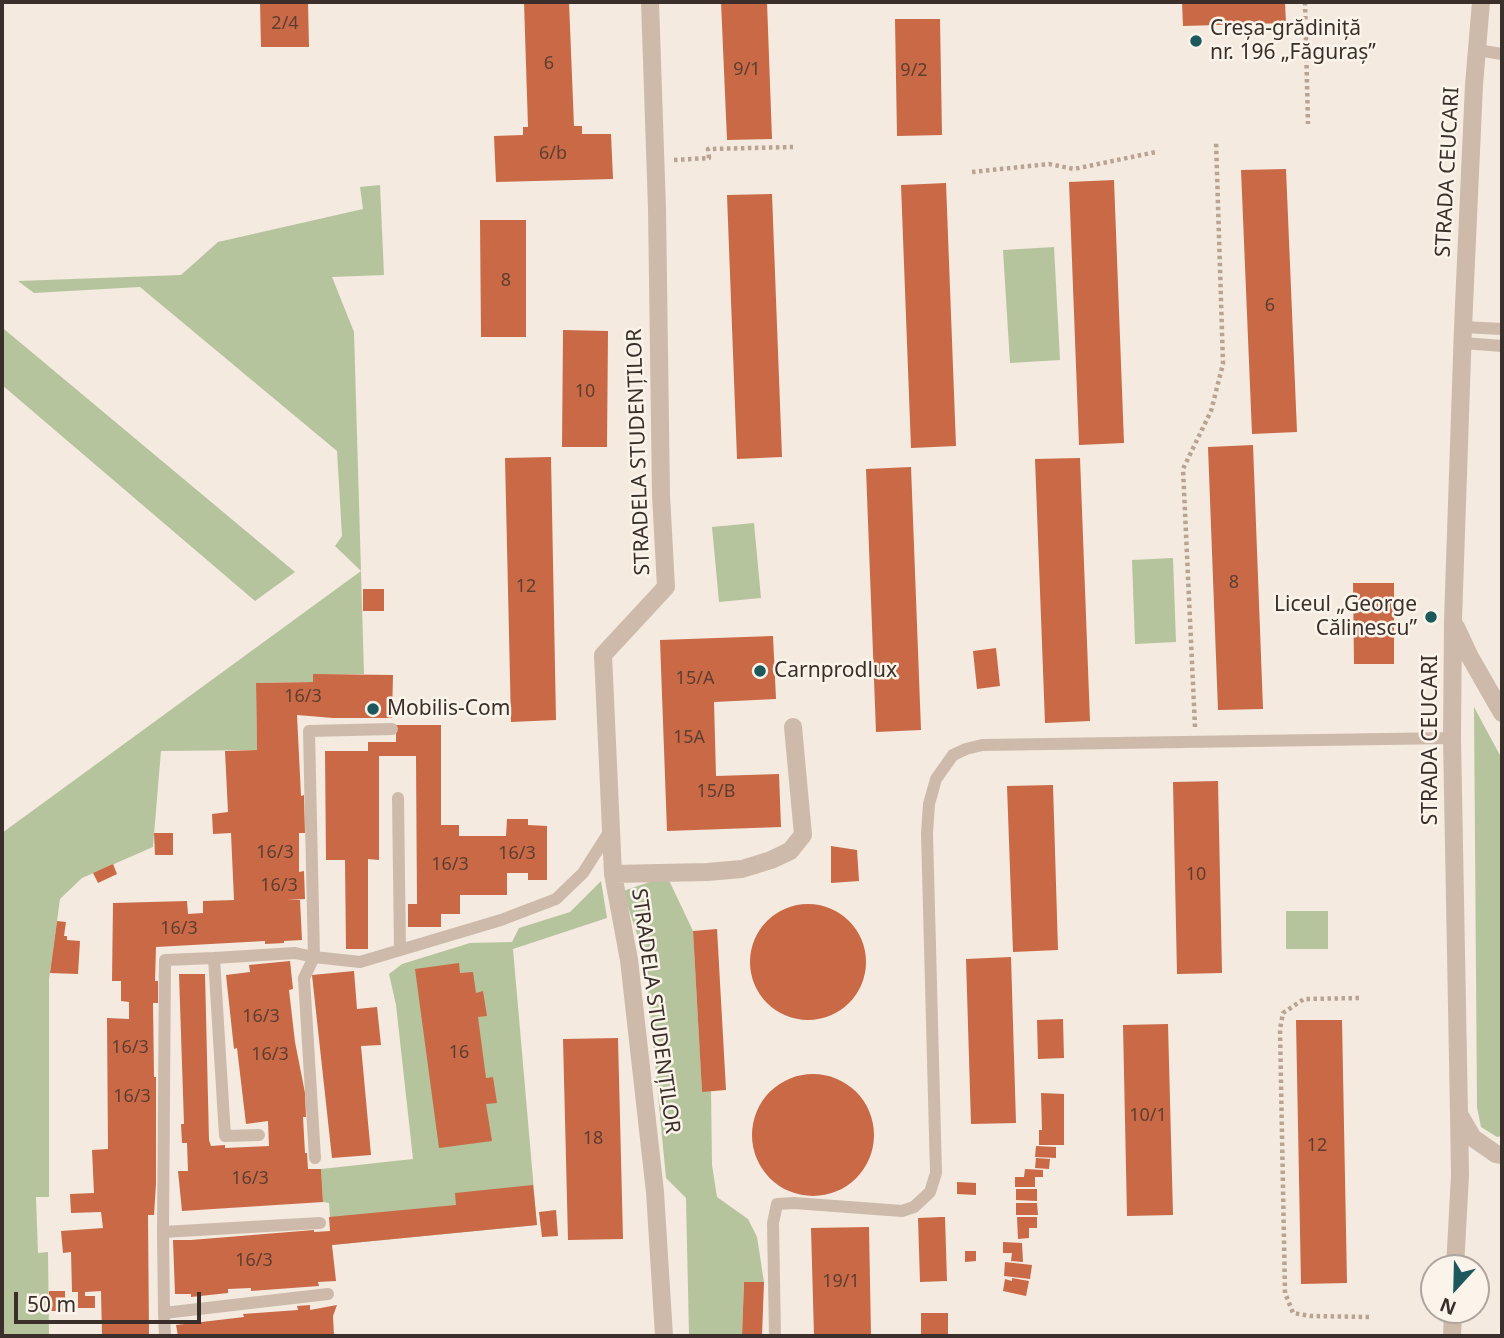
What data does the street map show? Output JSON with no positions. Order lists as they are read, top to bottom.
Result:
{
  "streets": {
    "street": ["STRADA CEUCARI", "STRADELA STUDENȚILOR"]
  },
  "places": [
    "Creșa-grădiniță nr. 196 „Făguraș”",
    "Liceul „George Călinescu”",
    "Carnprodlux",
    "Mobilis-Com"
  ],
  "house_numbers": [
    "2/4",
    "6",
    "9/1",
    "9/2",
    "6/b",
    "8",
    "6",
    "10",
    "8",
    "12",
    "15/A",
    "16/3",
    "15A",
    "15/B",
    "16/3",
    "16/3",
    "16/3",
    "10",
    "16/3",
    "16/3",
    "16/3",
    "16/3",
    "16",
    "16/3",
    "16/3",
    "10/1",
    "18",
    "12",
    "16/3",
    "16/3",
    "19/1"
  ],
  "scale_bar": "50 m",
  "north": "bottom"
}
